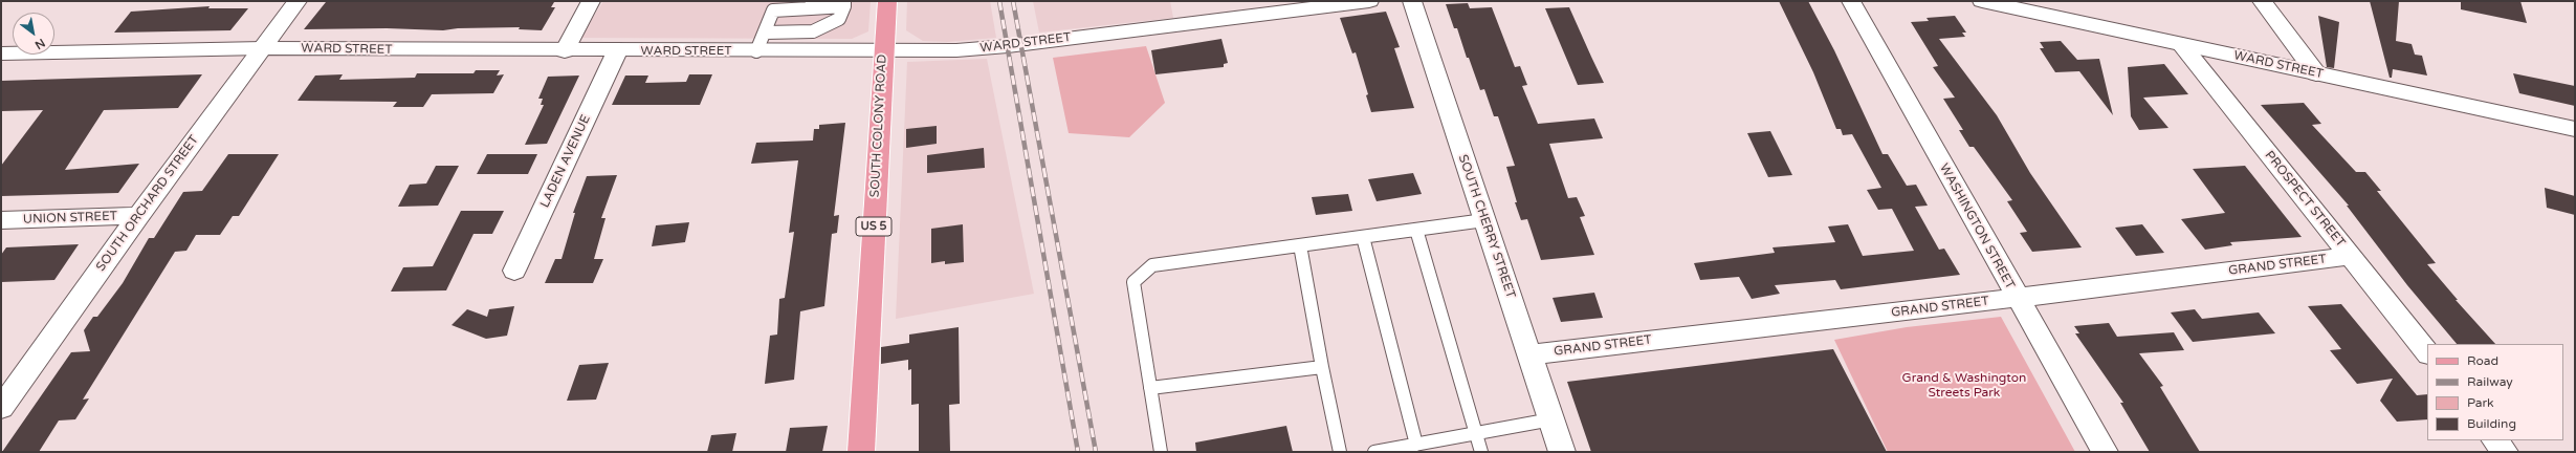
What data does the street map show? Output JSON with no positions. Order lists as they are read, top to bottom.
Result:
{
  "streets": {
    "main road": ["SOUTH COLONY ROAD", "US 5"],
    "street": [
      "WARD STREET",
      "LADEN AVENUE",
      "PROSPECT STREET",
      "SOUTH ORCHARD STREET",
      "UNION STREET",
      "SOUTH CHERRY STREET",
      "WASHINGTON STREET",
      "GRAND STREET"
    ]
  },
  "crossings": [
    ["WARD STREET", "SOUTH COLONY ROAD"],
    ["WARD STREET", "LADEN AVENUE"],
    ["WARD STREET", "PROSPECT STREET"],
    ["WARD STREET", "SOUTH ORCHARD STREET"],
    ["PROSPECT STREET", "GRAND STREET"],
    ["SOUTH ORCHARD STREET", "UNION STREET"],
    ["SOUTH CHERRY STREET", "GRAND STREET"],
    ["WASHINGTON STREET", "GRAND STREET"]
  ],
  "parks": ["Grand & Washington Streets Park"],
  "legend": [
    "Road",
    "Railway",
    "Park",
    "Building"
  ],
  "north": "bottom right"
}
